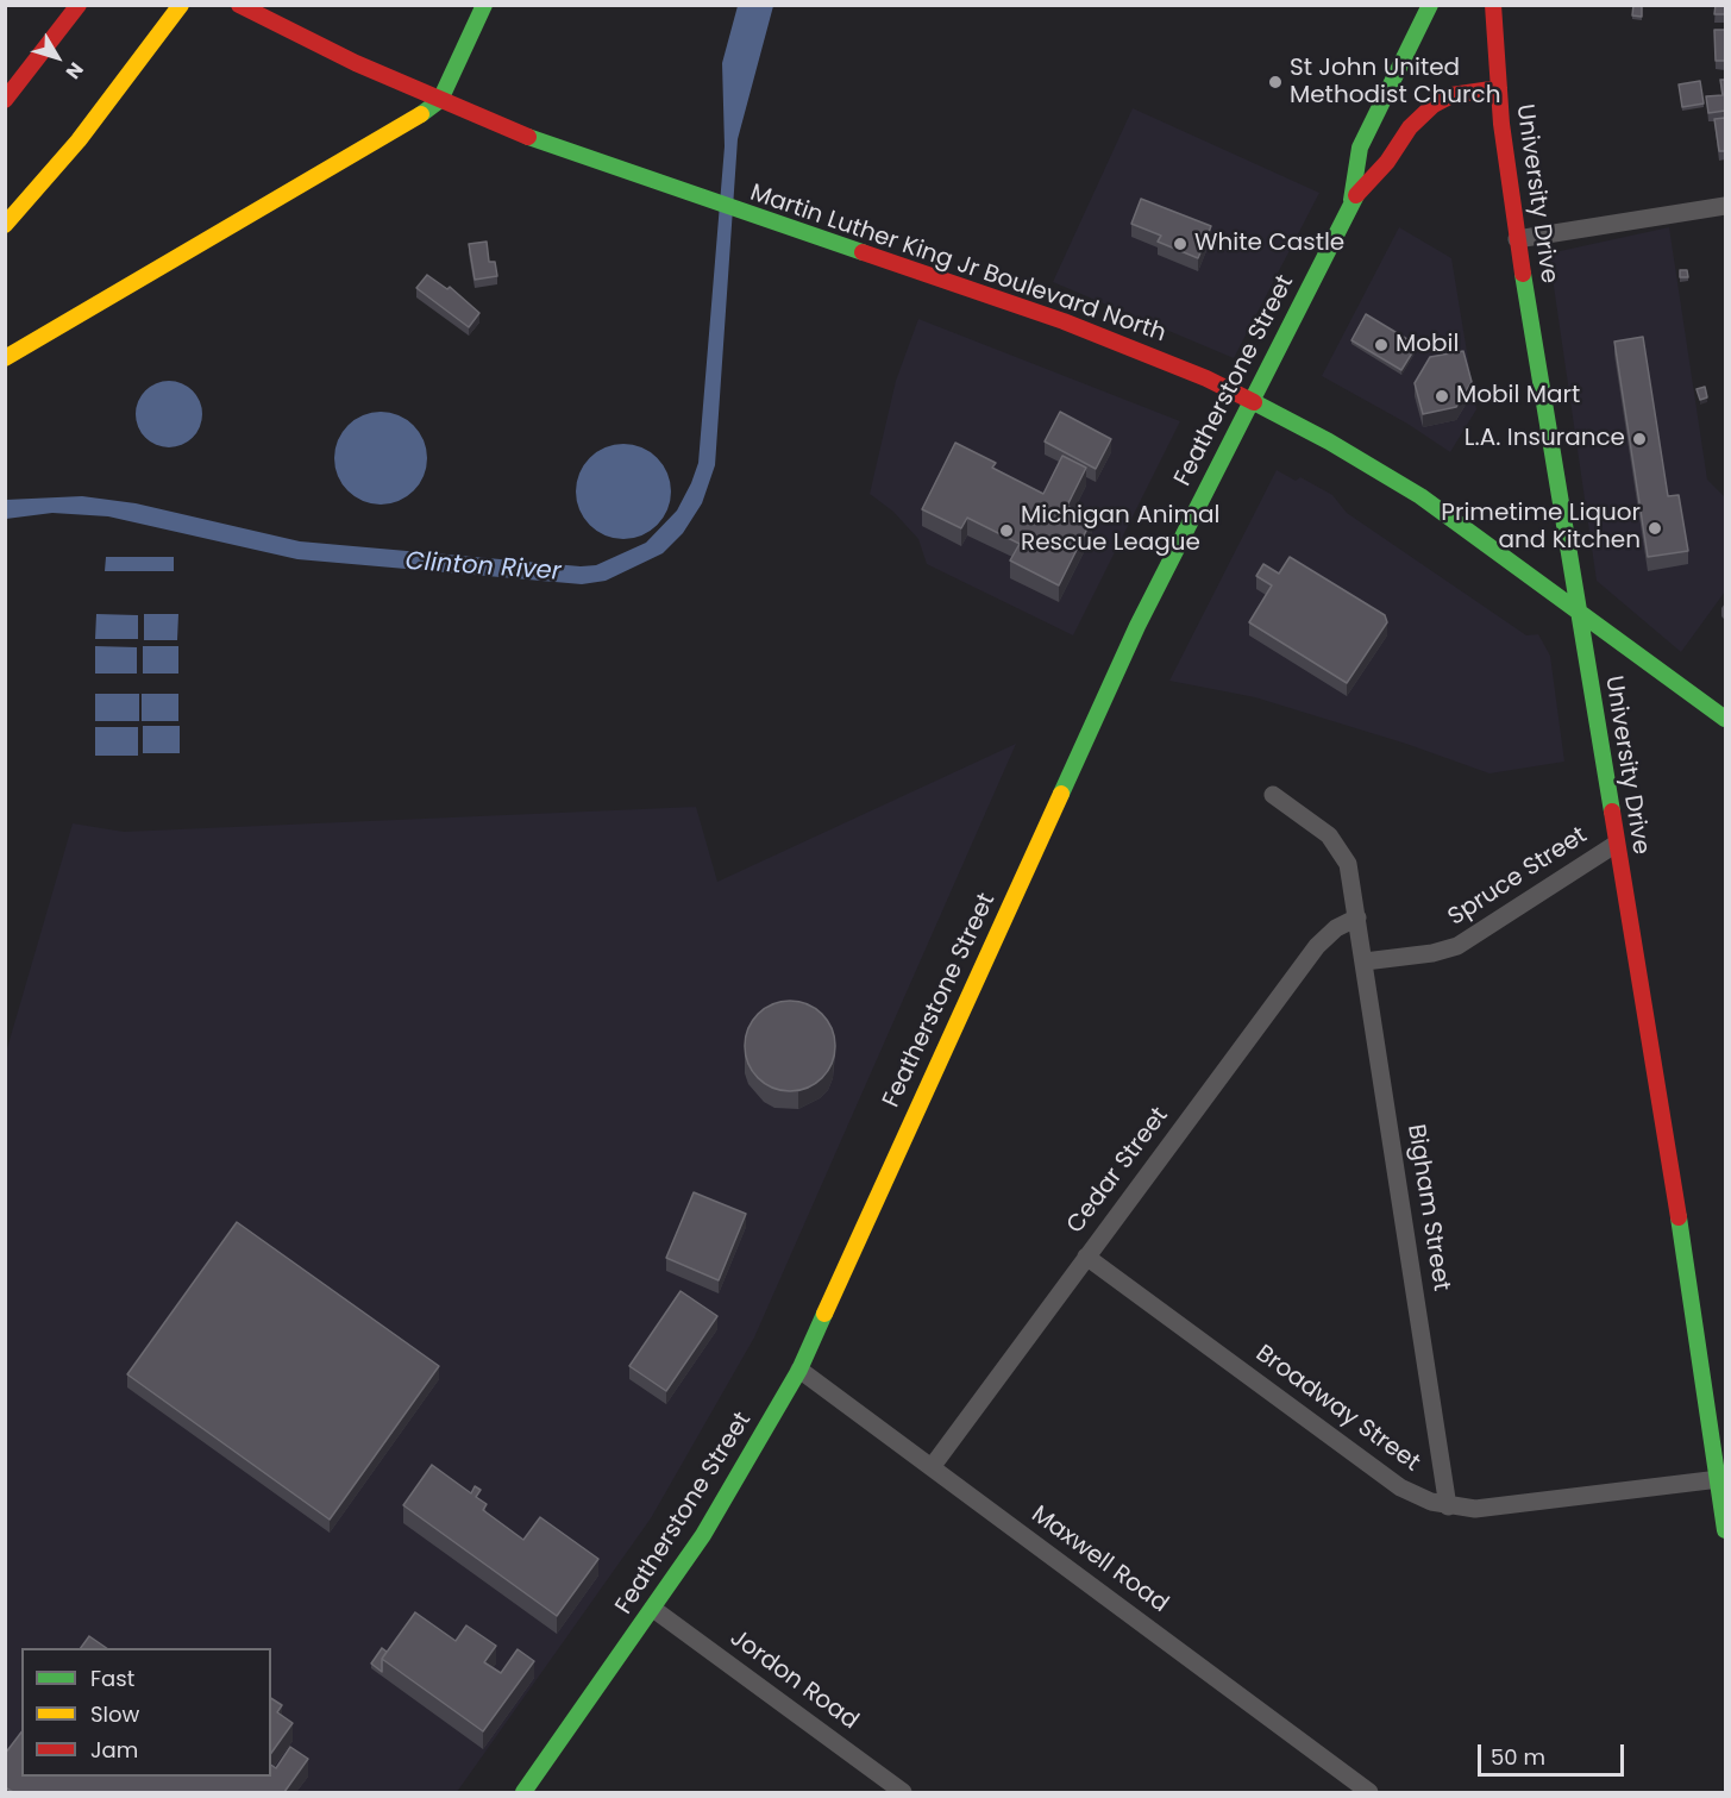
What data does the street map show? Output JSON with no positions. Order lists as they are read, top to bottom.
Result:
{
  "streets": {
    "main road": ["University Drive", "Martin Luther King Jr Boulevard North", "Featherstone Street"],
    "street": [
      "Spruce Street",
      "Cedar Street",
      "Bigham Street",
      "Broadway Street",
      "Maxwell Road",
      "Jordon Road"
    ]
  },
  "crossings": [
    ["University Drive", "Martin Luther King Jr Boulevard North"],
    ["University Drive", "Featherstone Street"],
    ["University Drive", "Spruce Street"],
    ["University Drive", "Broadway Street"],
    ["Martin Luther King Jr Boulevard North", "Featherstone Street"],
    ["Featherstone Street", "Maxwell Road"],
    ["Featherstone Street", "Jordon Road"],
    ["Spruce Street", "Bigham Street"],
    ["Cedar Street", "Bigham Street"],
    ["Cedar Street", "Broadway Street"],
    ["Cedar Street", "Maxwell Road"],
    ["Bigham Street", "Broadway Street"]
  ],
  "water": ["Clinton River"],
  "places": [
    "St John United Methodist Church",
    "White Castle",
    "Mobil",
    "Mobil Mart",
    "L.A. Insurance",
    "Primetime Liquor and Kitchen",
    "Michigan Animal Rescue League"
  ],
  "legend": ["Fast", "Slow", "Jam"],
  "scale_bar": "50 m",
  "north": "bottom right"
}
